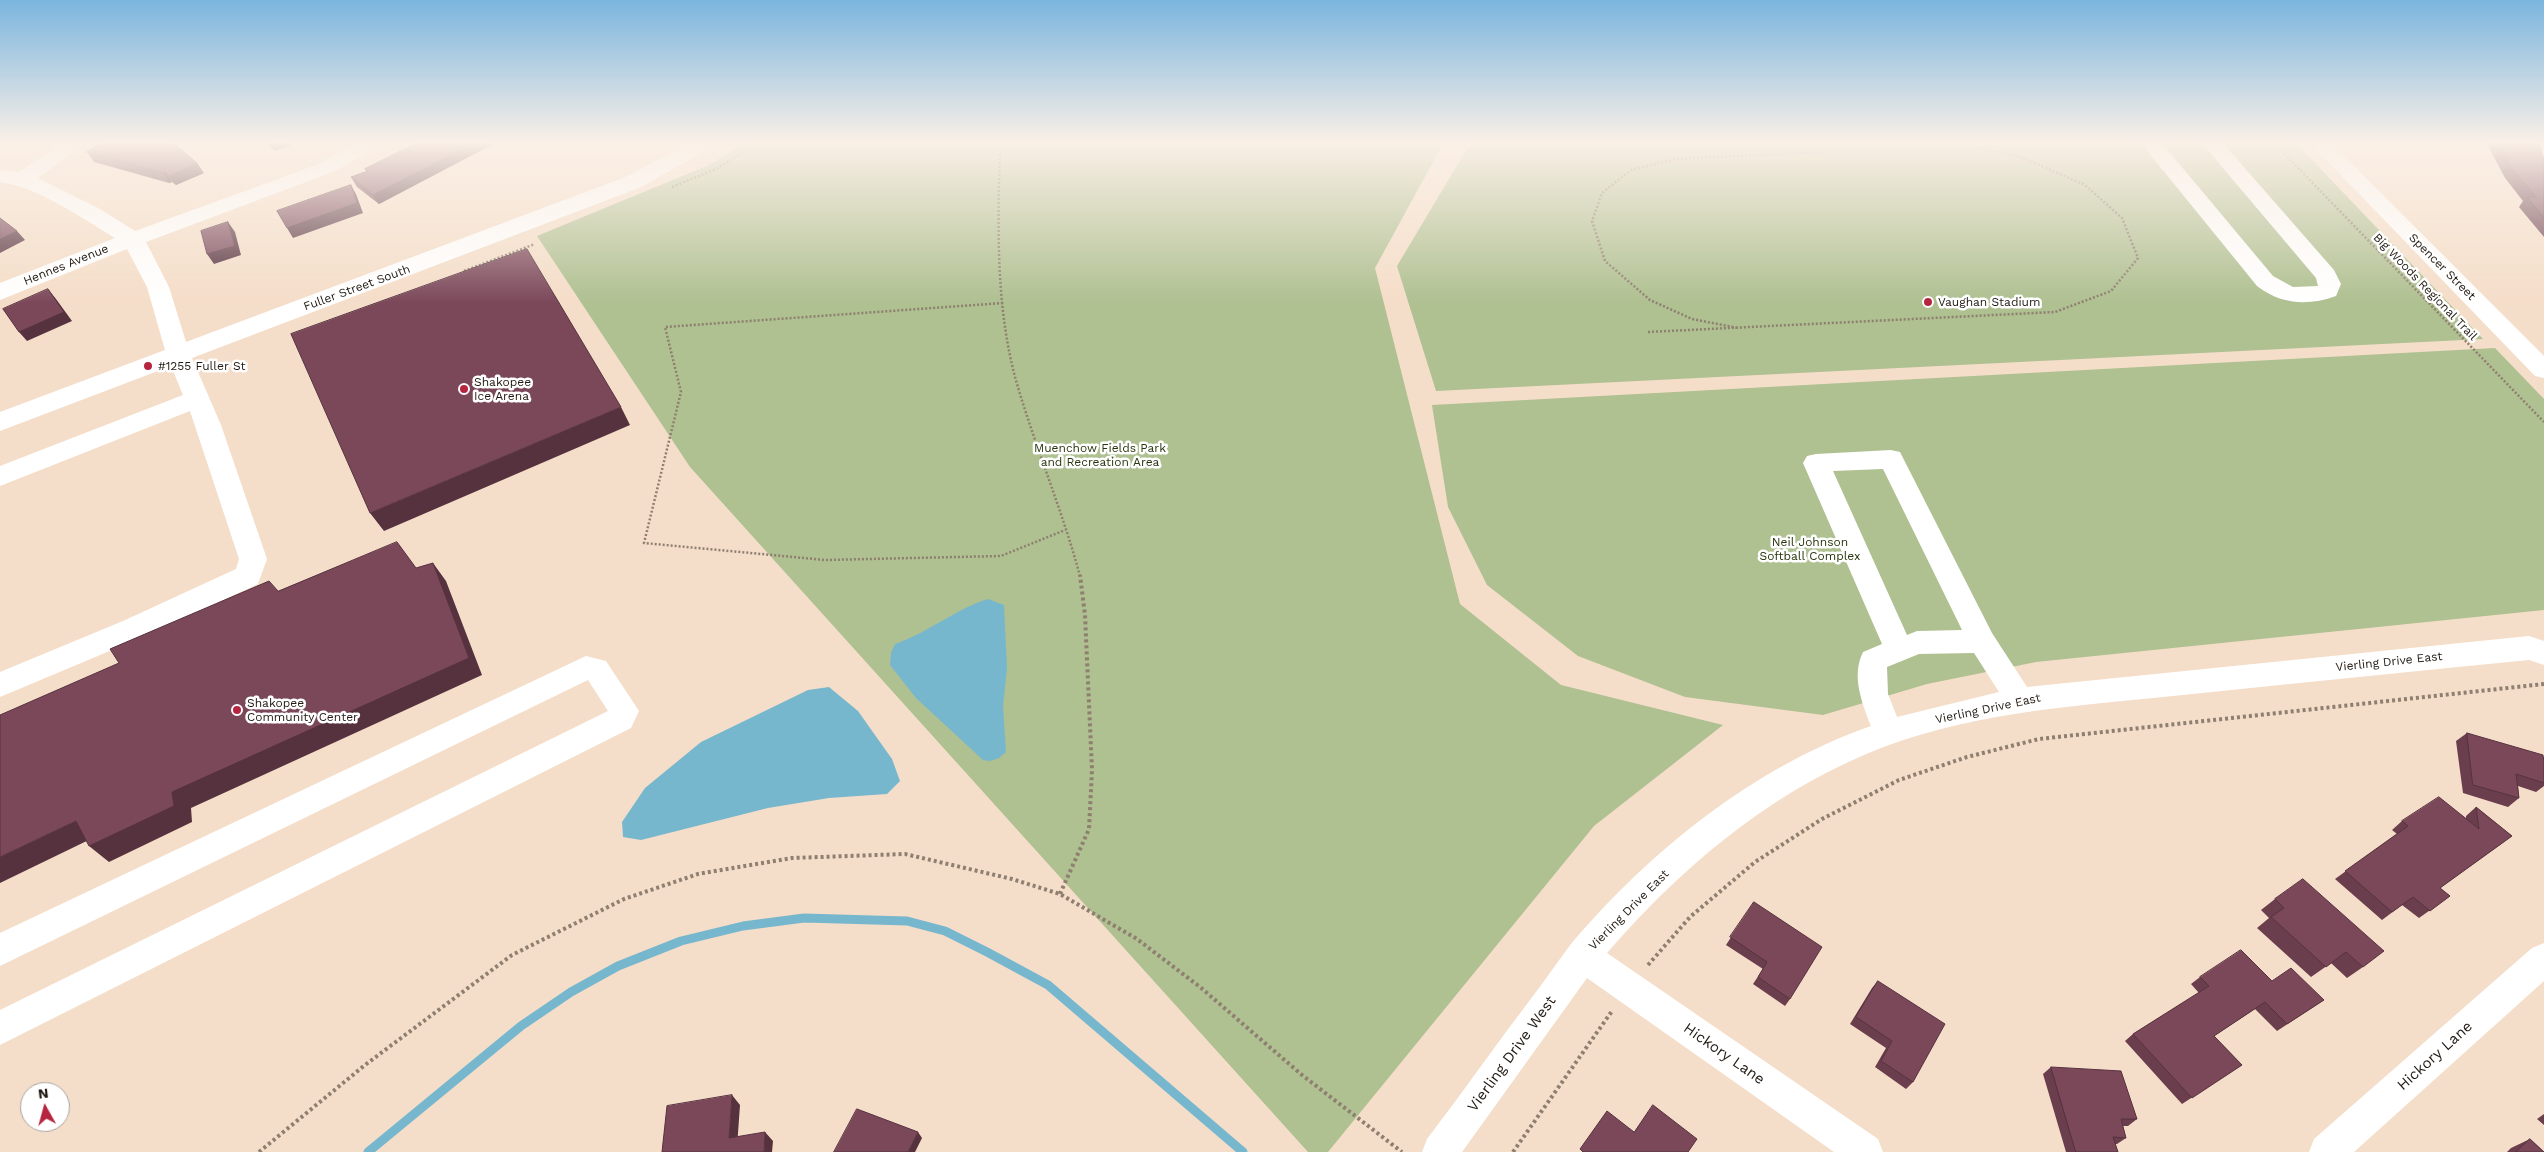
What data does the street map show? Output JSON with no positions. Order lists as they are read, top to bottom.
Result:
{
  "streets": {
    "street": [
      "Hennes Avenue",
      "Spencer Street",
      "Fuller Street South",
      "Vierling Drive East",
      "Vierling Drive West",
      "Hickory Lane"
    ],
    "path": ["Big Woods Regional Trail"]
  },
  "crossings": [
    ["Vierling Drive East", "Vierling Drive West"],
    ["Vierling Drive East", "Hickory Lane"],
    ["Vierling Drive West", "Hickory Lane"]
  ],
  "parks": ["Muenchow Fields Park and Recreation Area", "Neil Johnson Softball Complex"],
  "places": [
    "Vaughan Stadium",
    "#1255 Fuller St",
    "Shakopee Ice Arena",
    "Shakopee Community Center"
  ],
  "north": "top"
}
